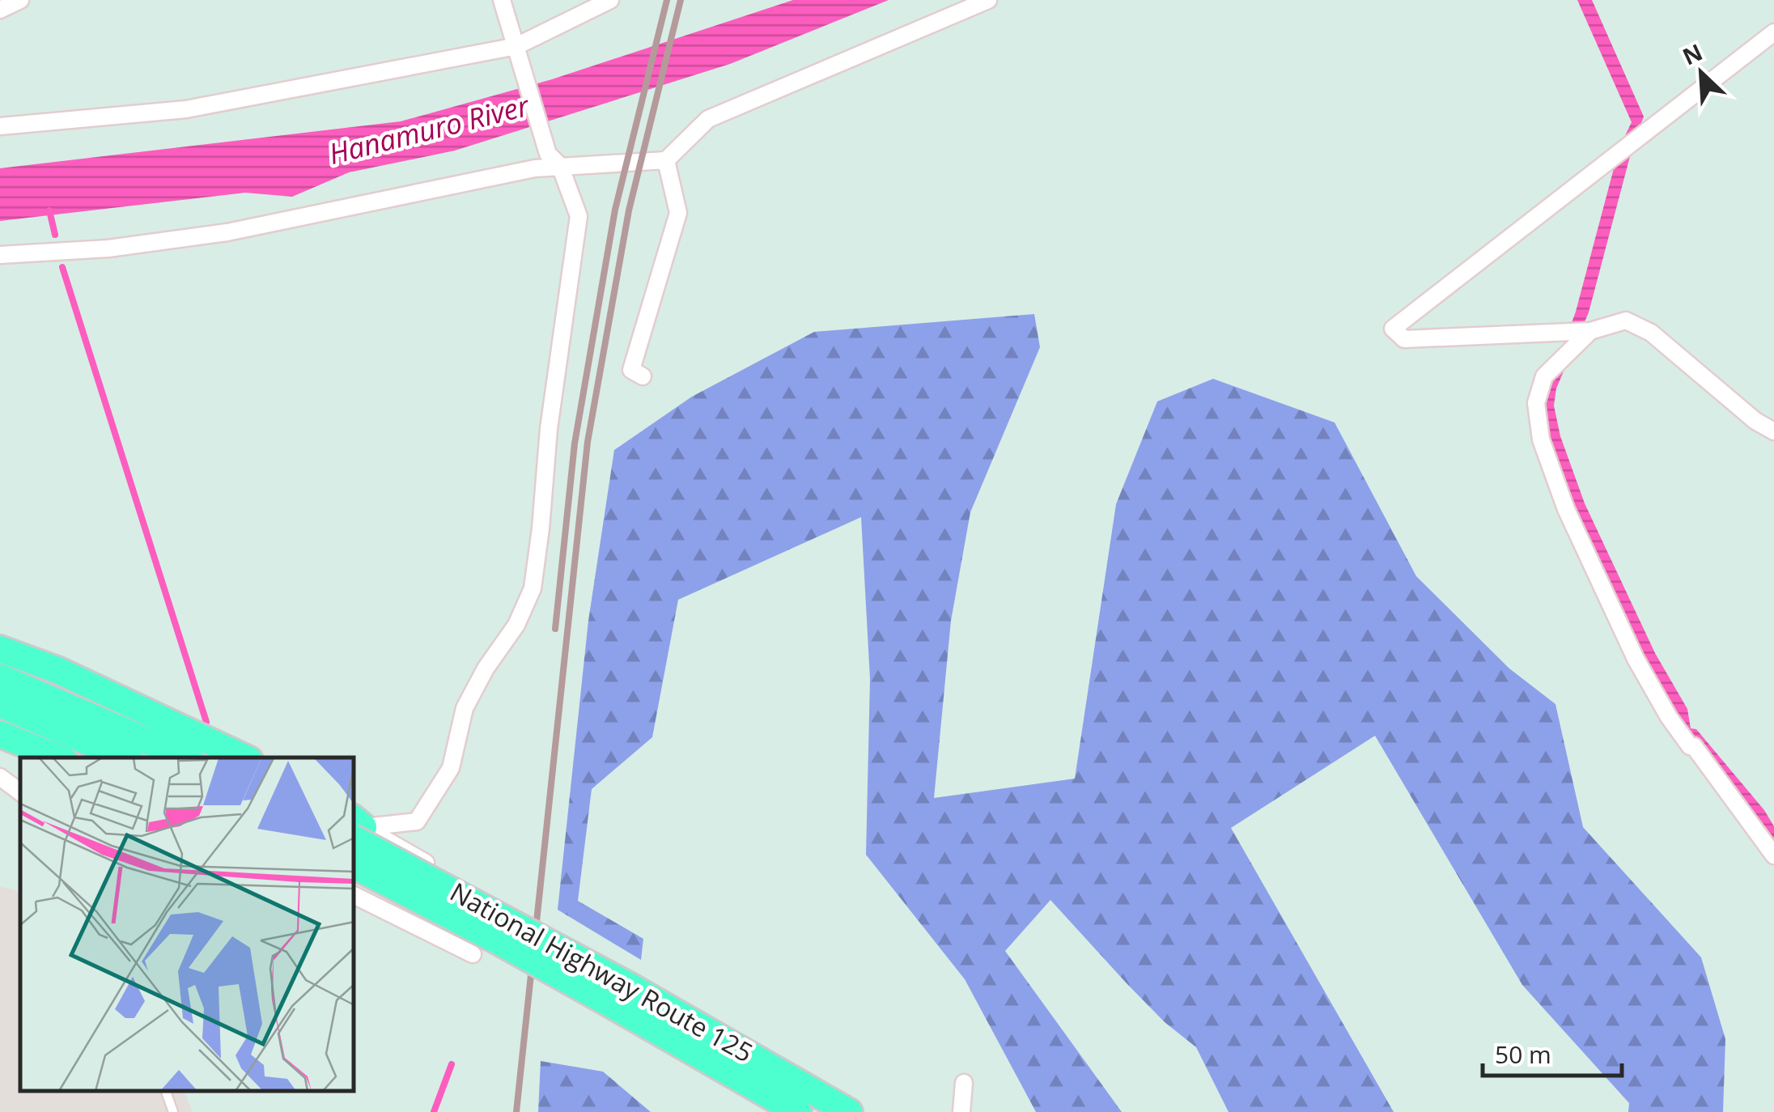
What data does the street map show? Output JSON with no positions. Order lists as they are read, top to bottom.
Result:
{
  "streets": {
    "highway": ["National Highway Route 125"]
  },
  "water": ["Hanamuro River"],
  "scale_bar": "50 m",
  "north": "top left"
}
